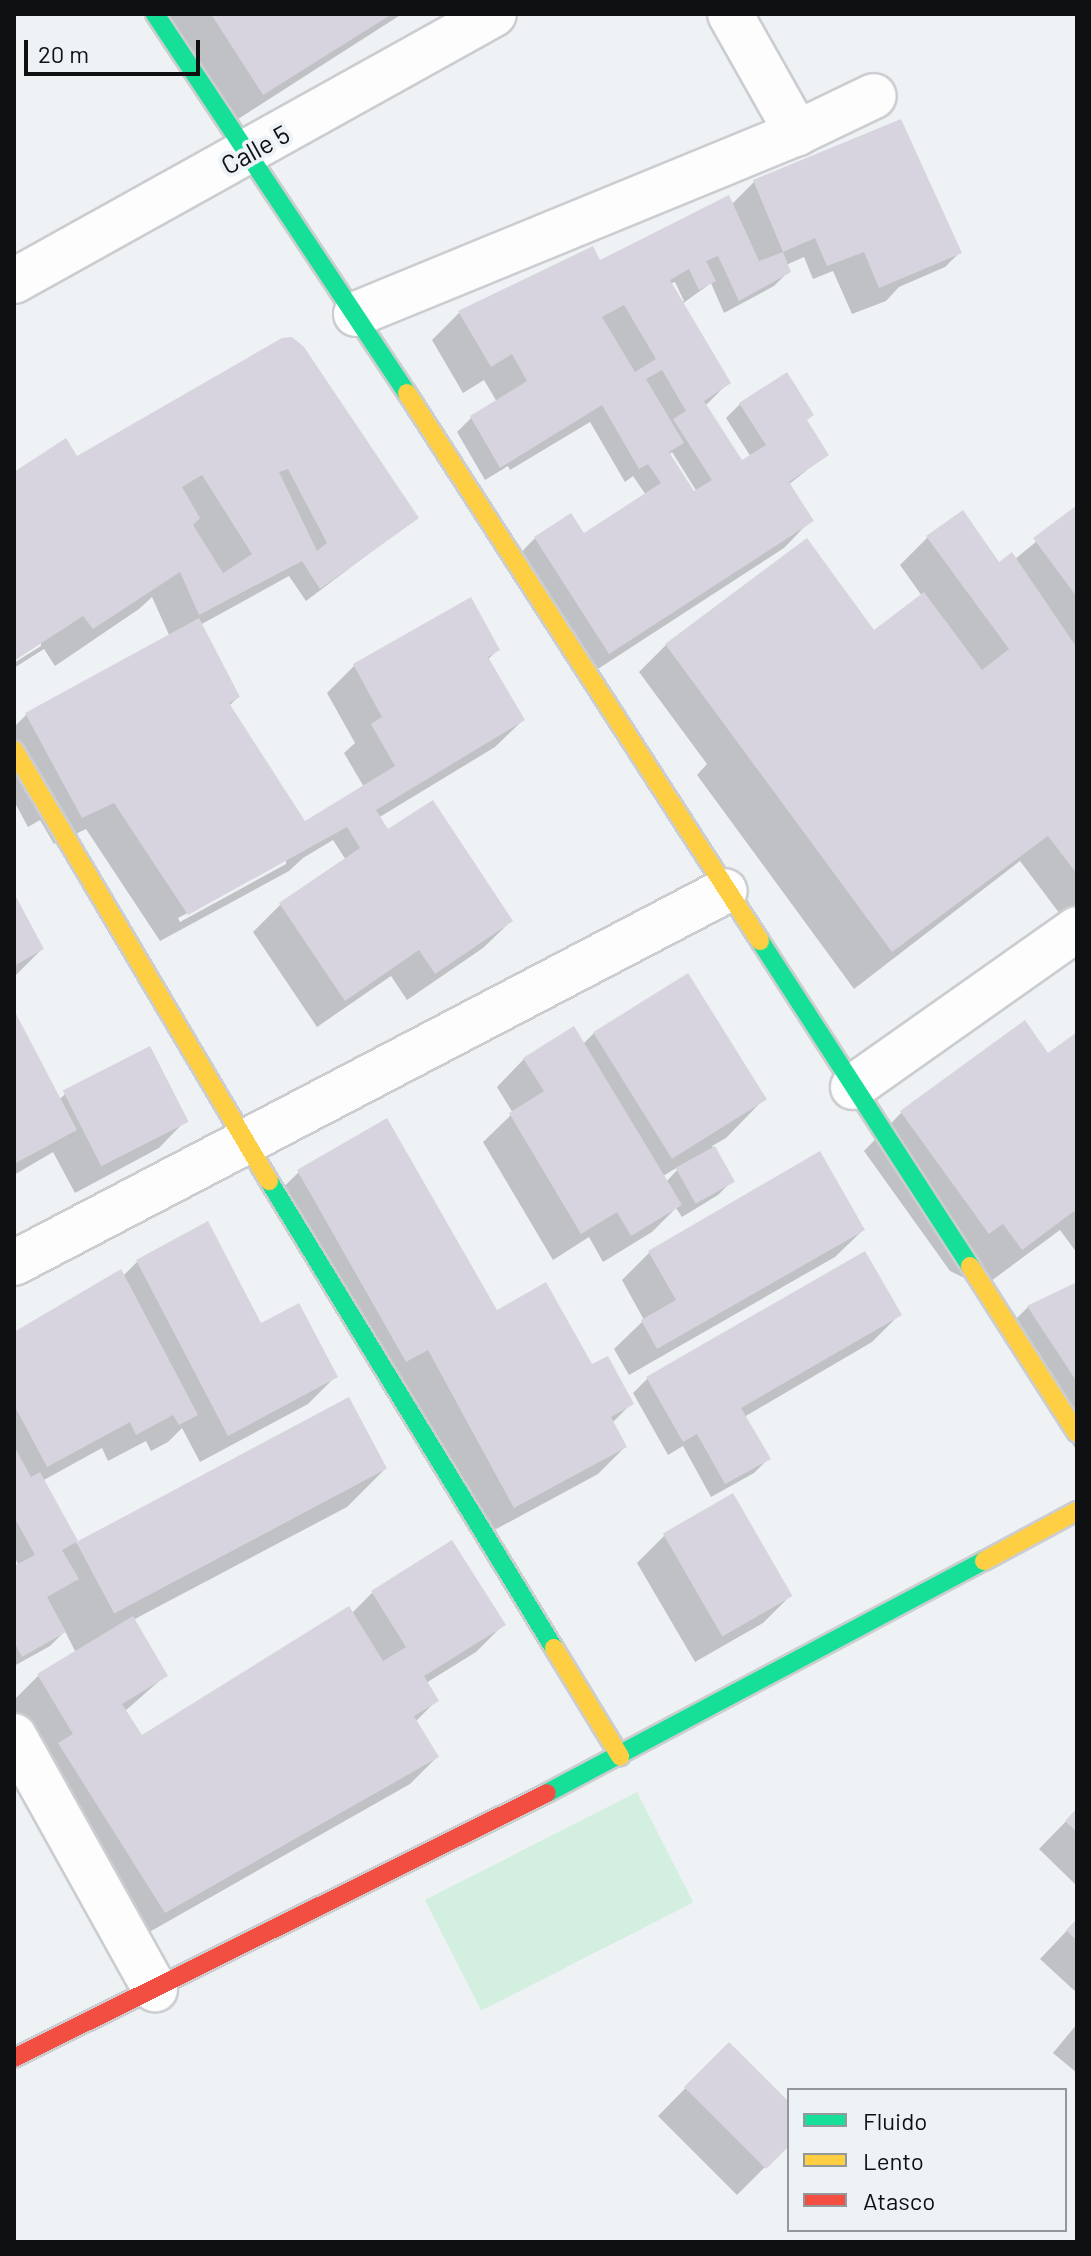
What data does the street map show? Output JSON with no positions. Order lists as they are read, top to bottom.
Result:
{
  "streets": {
    "street": ["Calle 5"]
  },
  "legend": ["Fluido", "Lento", "Atasco"],
  "scale_bar": "20 m"
}
